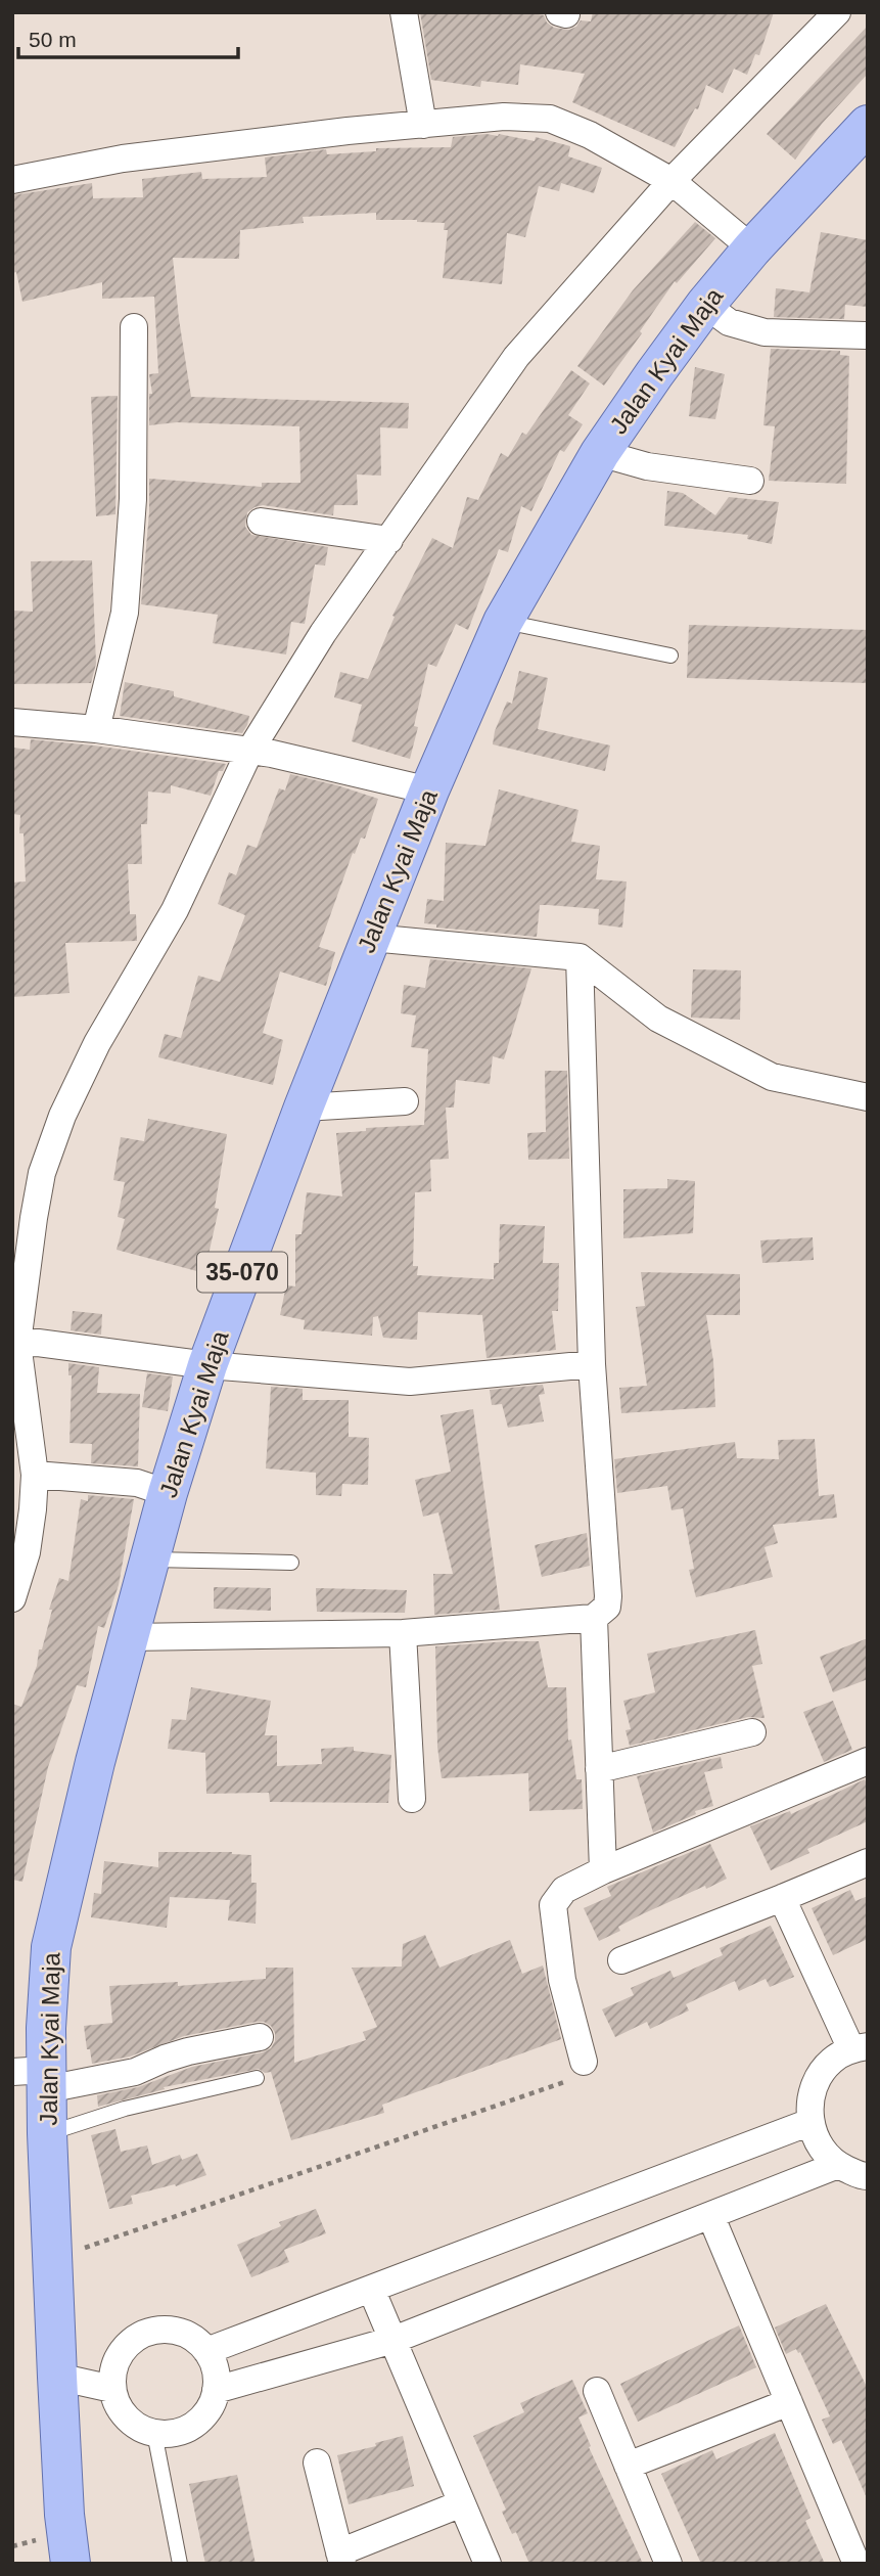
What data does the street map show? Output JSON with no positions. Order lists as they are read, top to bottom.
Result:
{
  "streets": {
    "main road": ["Jalan Kyai Maja", "35-070"]
  },
  "scale_bar": "50 m"
}
